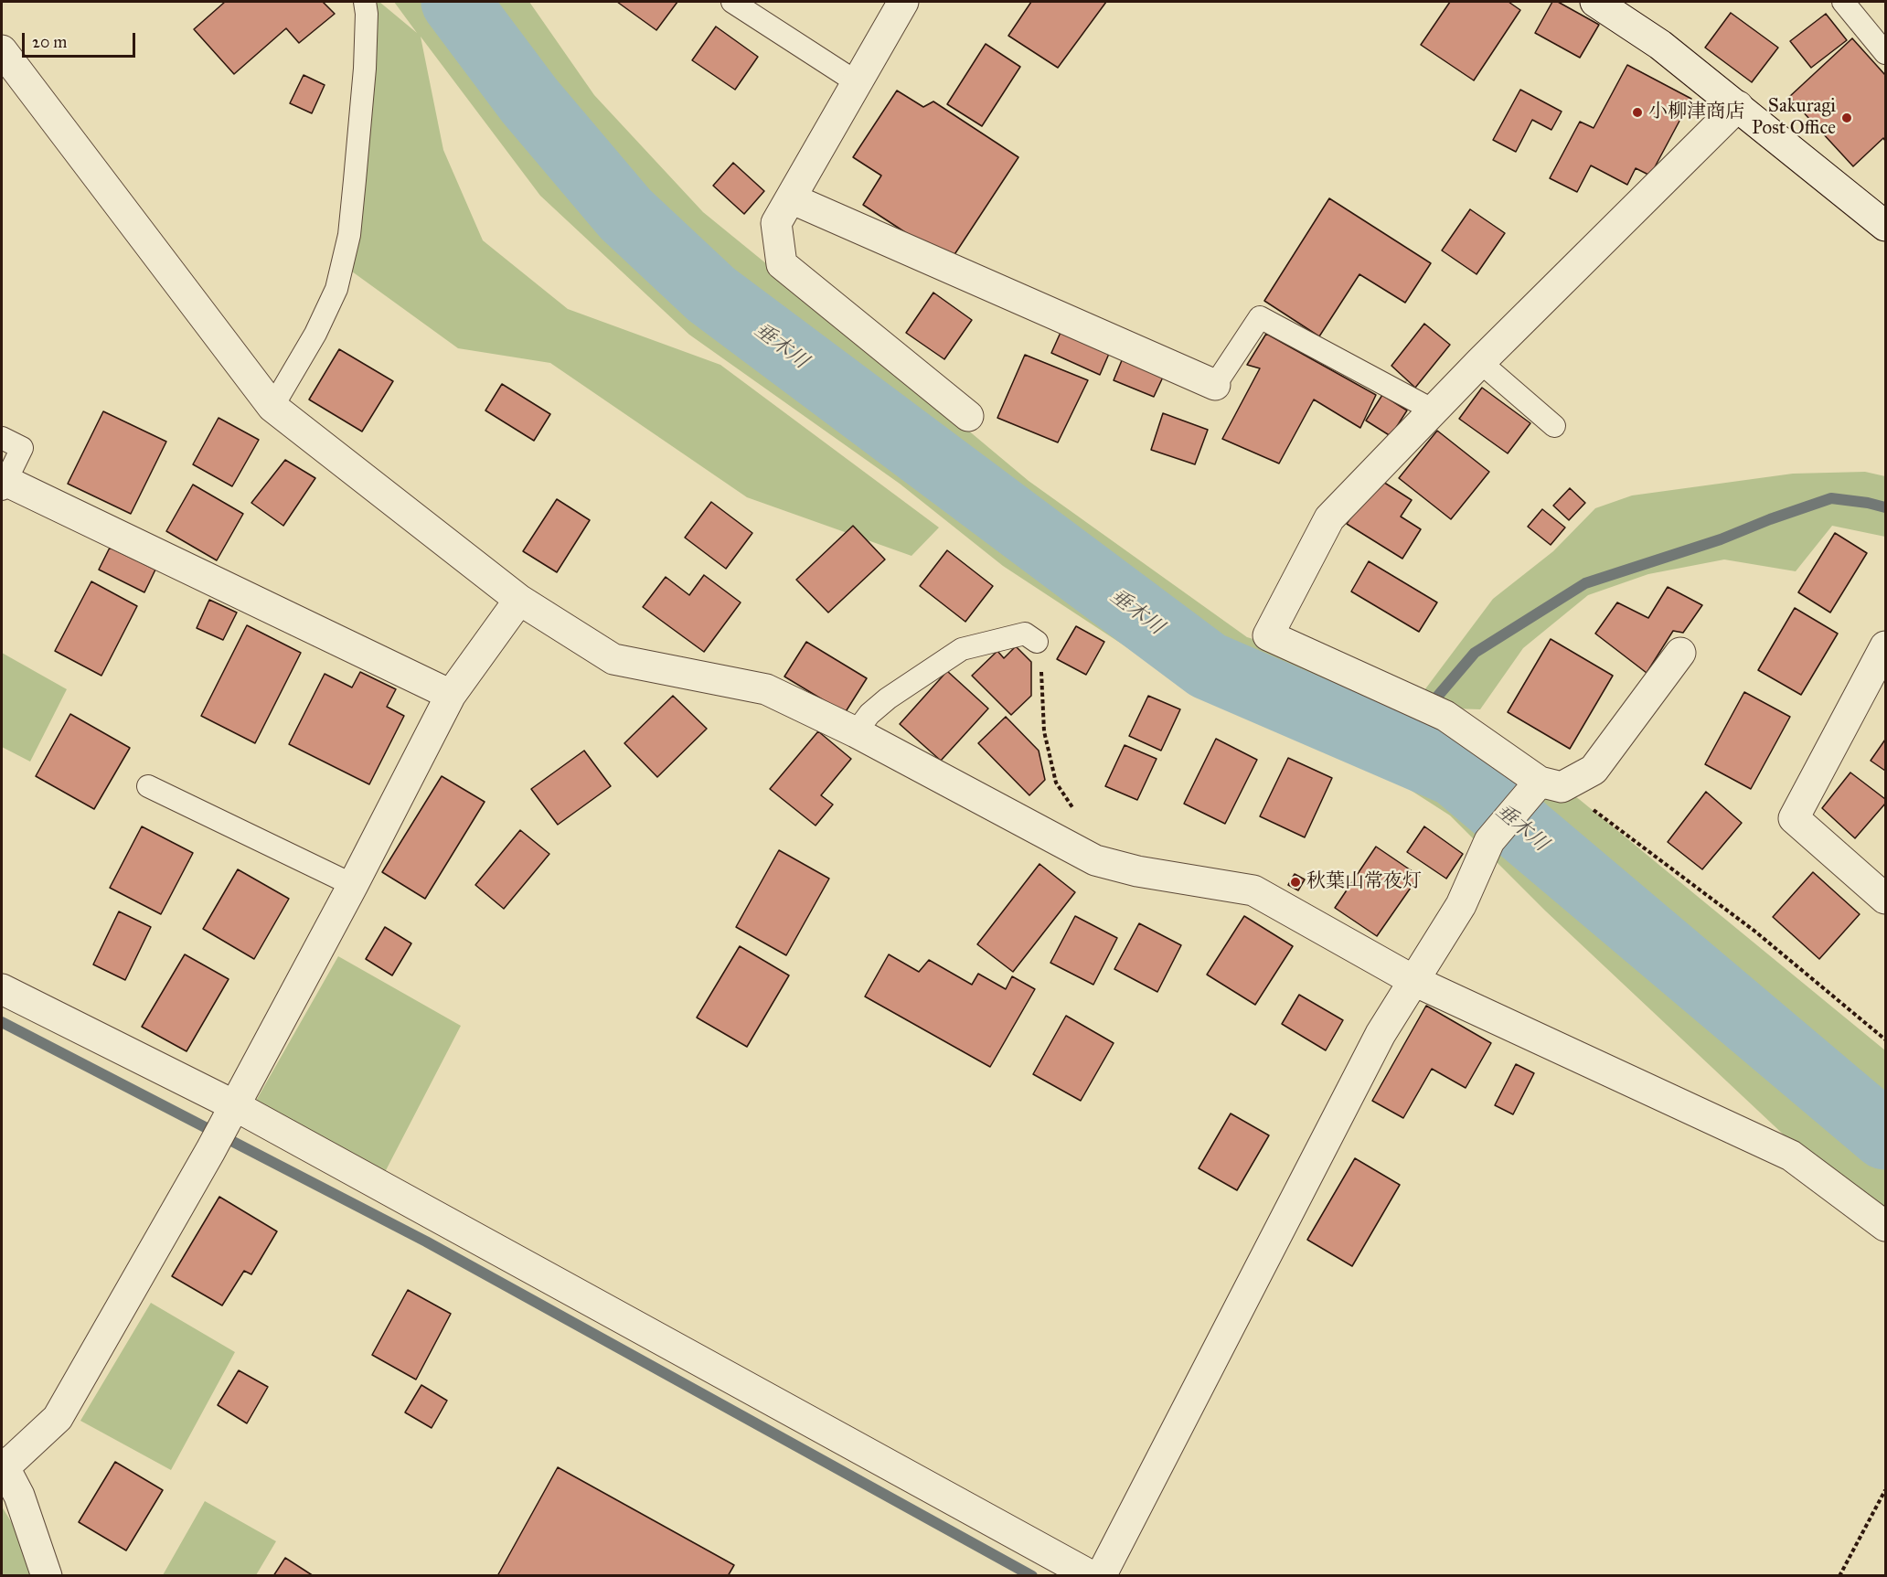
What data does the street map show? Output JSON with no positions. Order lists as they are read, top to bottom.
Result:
{
  "water": ["垂木川"],
  "places": ["小柳津商店", "Sakuragi Post Office", "秋葉山常夜灯"],
  "scale_bar": "20 m"
}
